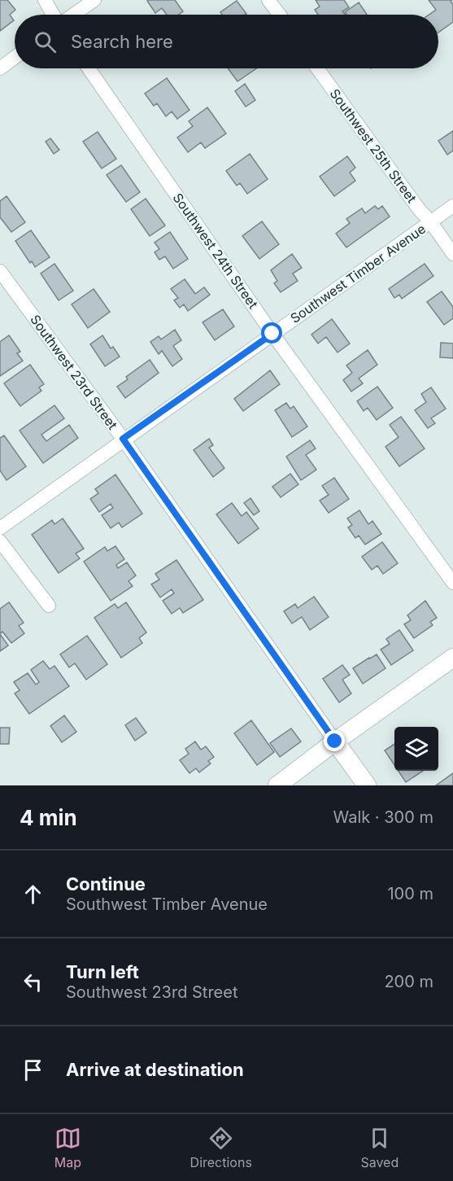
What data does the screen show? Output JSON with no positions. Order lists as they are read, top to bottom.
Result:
{
  "streets": {
    "main road": ["Southwest 23rd Street"],
    "street": ["Southwest 25th Street", "Southwest 24th Street", "Southwest Timber Avenue"]
  },
  "crossings": [
    ["Southwest 25th Street", "Southwest Timber Avenue"],
    ["Southwest 24th Street", "Southwest Timber Avenue"],
    ["Southwest Timber Avenue", "Southwest 23rd Street"]
  ],
  "page": {
    "search": "Search here",
    "heading": ["4 min", "Walk · 300 m"],
    "list": [
      ["Continue", "Southwest Timber Avenue", "100 m"],
      ["Turn left", "Southwest 23rd Street", "200 m"],
      "Arrive at destination"
    ],
    "nav": ["Map", "Directions", "Saved"]
  }
}
